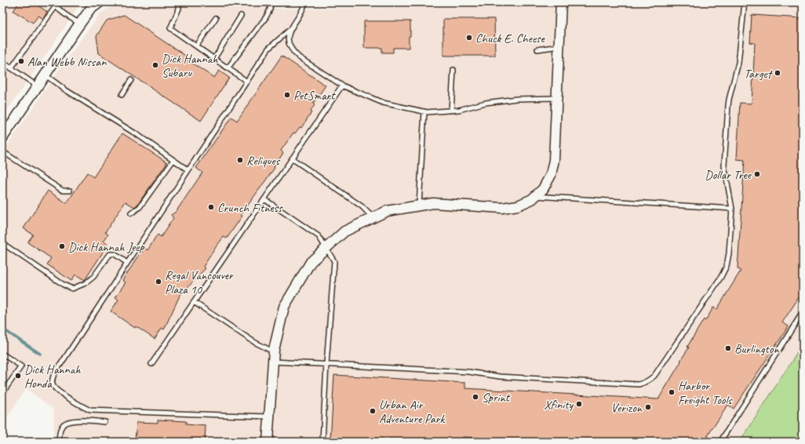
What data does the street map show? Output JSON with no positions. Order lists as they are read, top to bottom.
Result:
{
  "places": [
    "Chuck E. Cheese",
    "Alan Webb Nissan",
    "Dick Hannah Subaru",
    "Target",
    "PetSmart",
    "Reliques",
    "Dollar Tree",
    "Crunch Fitness",
    "Dick Hannah Jeep",
    "Regal Vancouver Plaza 10",
    "Burlington",
    "Dick Hannah Honda",
    "Harbor Freight Tools",
    "Sprint",
    "Xfinity",
    "Verizon",
    "Urban Air Adventure Park"
  ]
}
